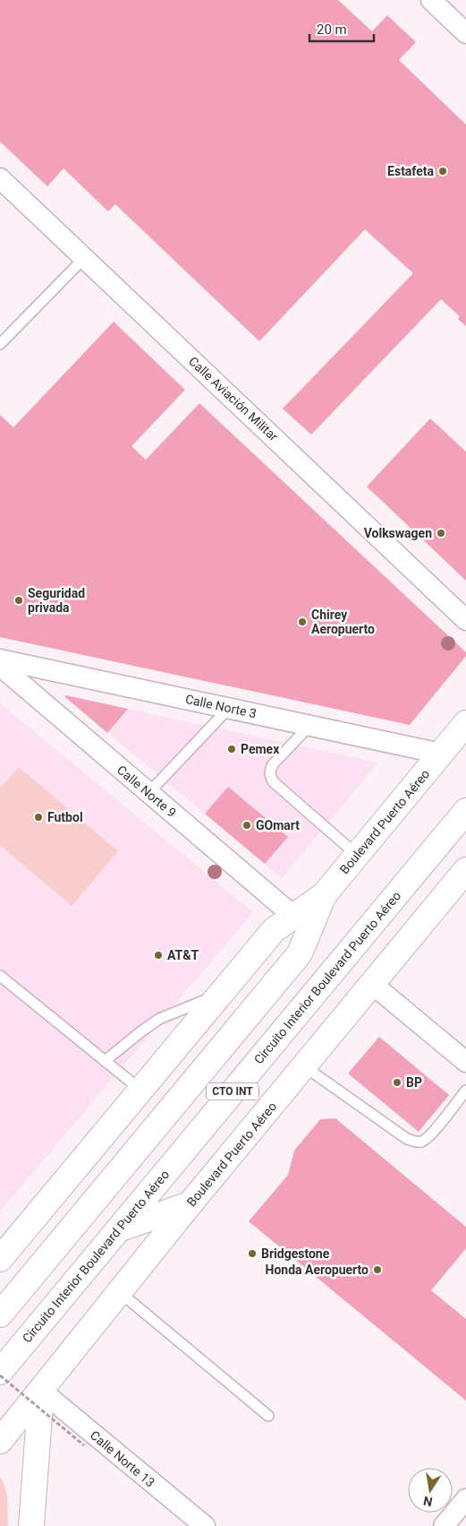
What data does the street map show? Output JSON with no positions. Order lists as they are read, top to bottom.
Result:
{
  "streets": {
    "main road": ["Boulevard Puerto Aéreo", "Circuito Interior Boulevard Puerto Aéreo", "CTO INT"],
    "street": [
      "Calle Aviación Militar",
      "Calle Norte 3",
      "Calle Norte 9",
      "Calle Norte 13"
    ]
  },
  "crossings": [
    ["Calle Norte 3", "Boulevard Puerto Aéreo"],
    ["Calle Norte 9", "Boulevard Puerto Aéreo"],
    ["Boulevard Puerto Aéreo", "CTO INT"],
    ["Boulevard Puerto Aéreo", "Calle Norte 13"]
  ],
  "places": [
    "Estafeta",
    "Volkswagen",
    "Seguridad privada",
    "Chirey Aeropuerto",
    "Pemex",
    "Futbol",
    "GOmart",
    "AT&T",
    "BP",
    "Bridgestone",
    "Honda Aeropuerto"
  ],
  "scale_bar": "20 m",
  "north": "bottom"
}
